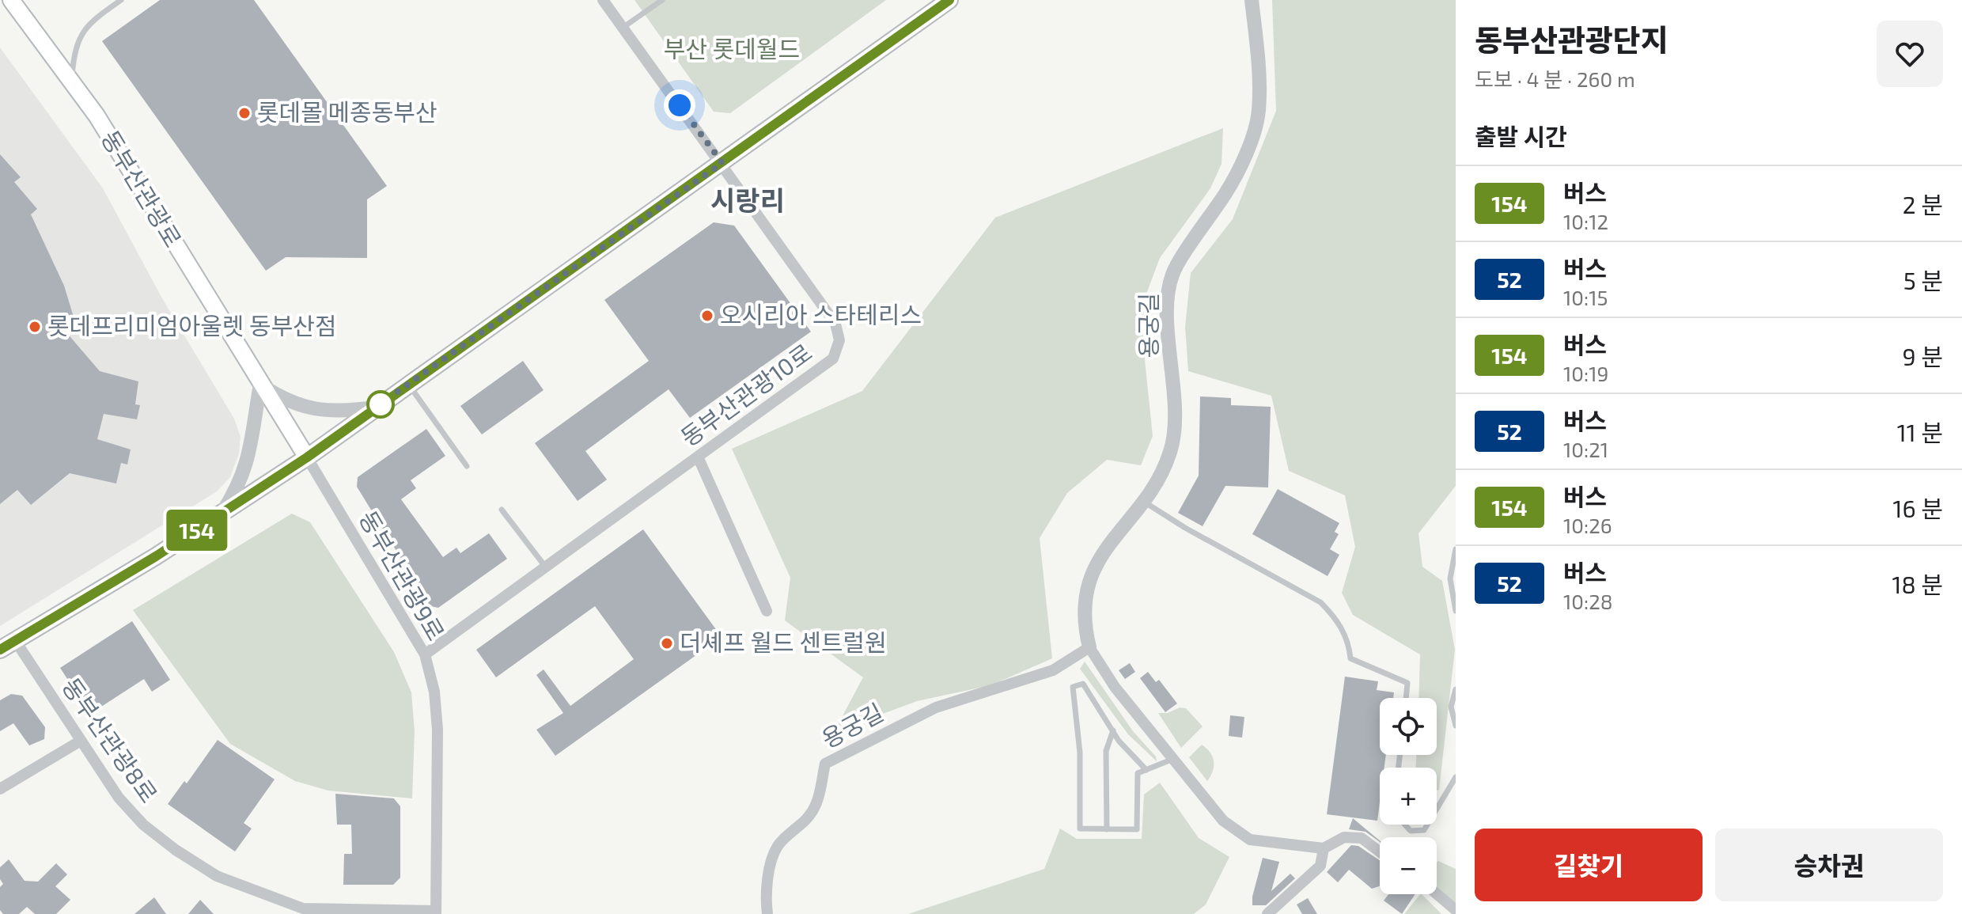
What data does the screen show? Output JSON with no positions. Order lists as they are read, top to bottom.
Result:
{
  "streets": {
    "main road": ["동부산관광로"],
    "street": [
      "용궁길",
      "동부산관광10로",
      "동부산관광9로",
      "동부산관광8로"
    ]
  },
  "crossings": [
    ["동부산관광로", "동부산관광9로"],
    ["동부산관광10로", "동부산관광9로"],
    ["동부산관광9로", "동부산관광8로"]
  ],
  "districts": ["시랑리"],
  "parks": ["부산 롯데월드"],
  "places": [
    "롯데몰 메종동부산",
    "오시리아 스타테리스",
    "롯데프리미엄아울렛 동부산점",
    "더셰프 월드 센트럴원"
  ],
  "lines": ["bus line 154"],
  "page": {
    "on_map": "154",
    "heading": [
      ["동부산관광단지", "도보 · 4 분 · 260 m"],
      "출발 시간"
    ],
    "list": [
      {
        "mark": "154",
        "name": "버스",
        "note": "10:12",
        "value": "2 분"
      },
      {
        "mark": "52",
        "name": "버스",
        "note": "10:15",
        "value": "5 분"
      },
      {
        "mark": "154",
        "name": "버스",
        "note": "10:19",
        "value": "9 분"
      },
      {
        "mark": "52",
        "name": "버스",
        "note": "10:21",
        "value": "11 분"
      },
      {
        "mark": "154",
        "name": "버스",
        "note": "10:26",
        "value": "16 분"
      },
      {
        "mark": "52",
        "name": "버스",
        "note": "10:28",
        "value": "18 분"
      }
    ],
    "map_buttons": ["+", "−"],
    "buttons": ["길찾기", "승차권"]
  }
}
